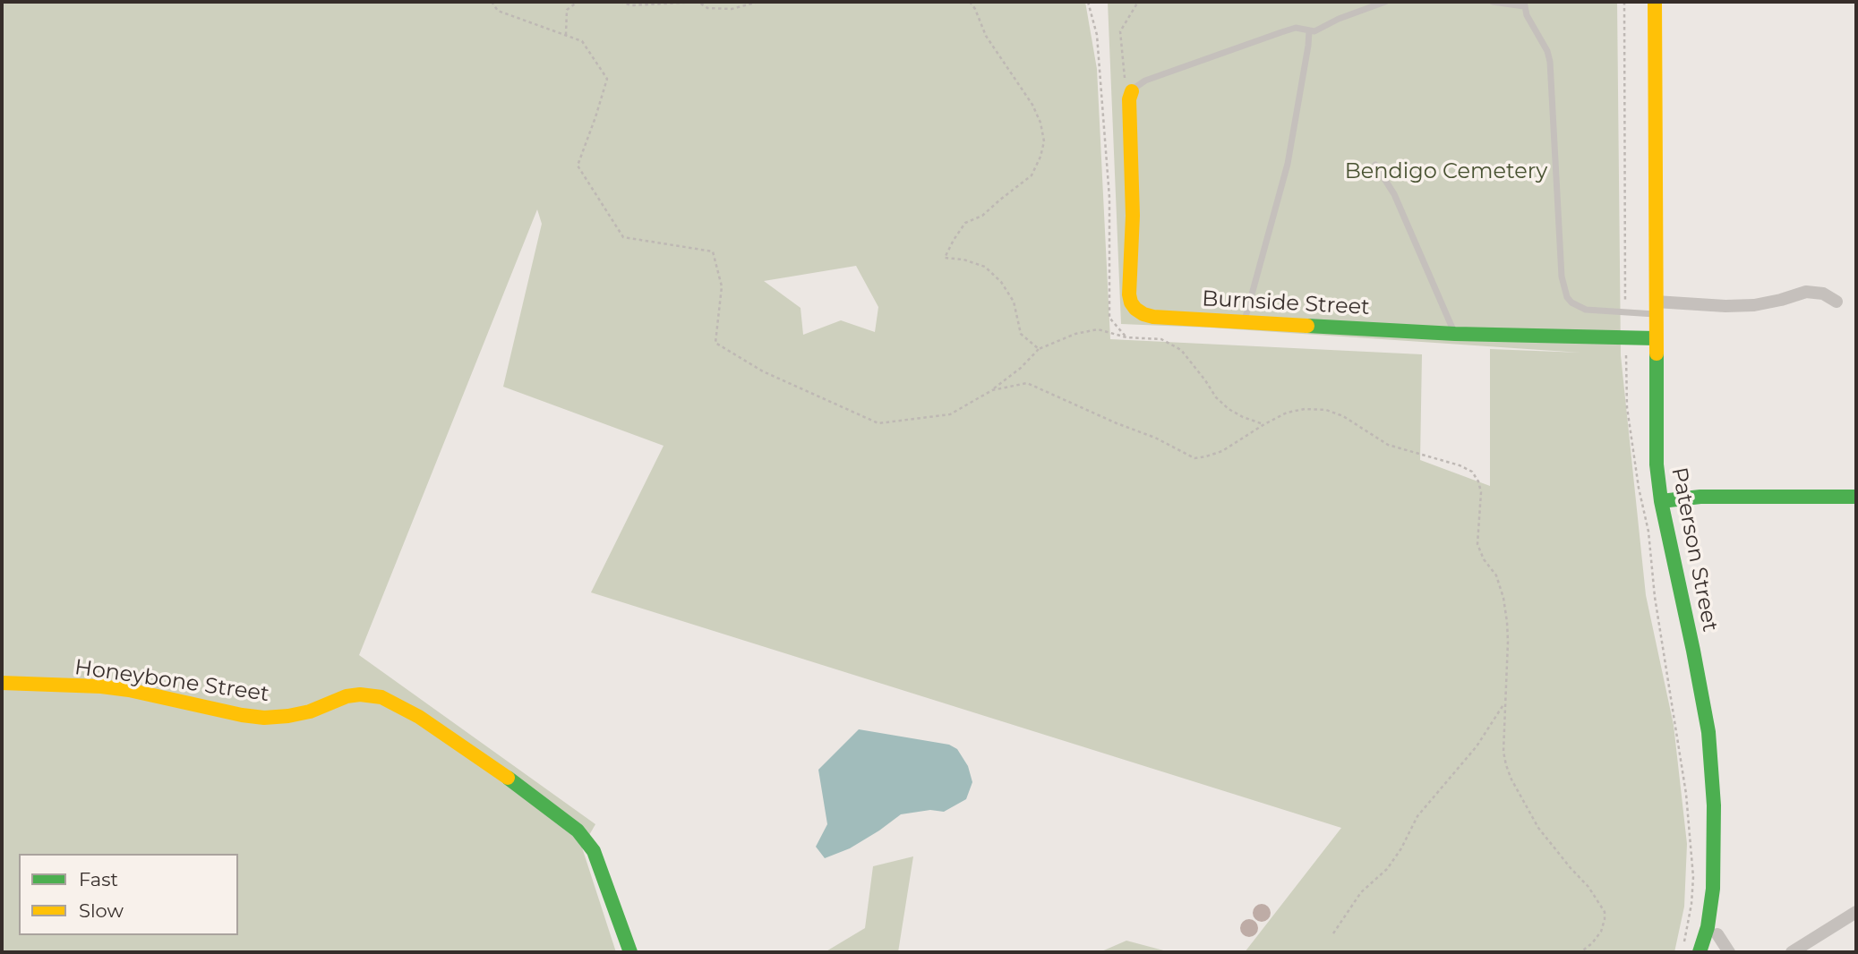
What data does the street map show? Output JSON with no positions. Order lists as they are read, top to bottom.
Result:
{
  "streets": {
    "street": ["Burnside Street", "Paterson Street", "Honeybone Street"]
  },
  "crossings": [
    ["Burnside Street", "Paterson Street"]
  ],
  "parks": ["Bendigo Cemetery"],
  "legend": ["Fast", "Slow"]
}
